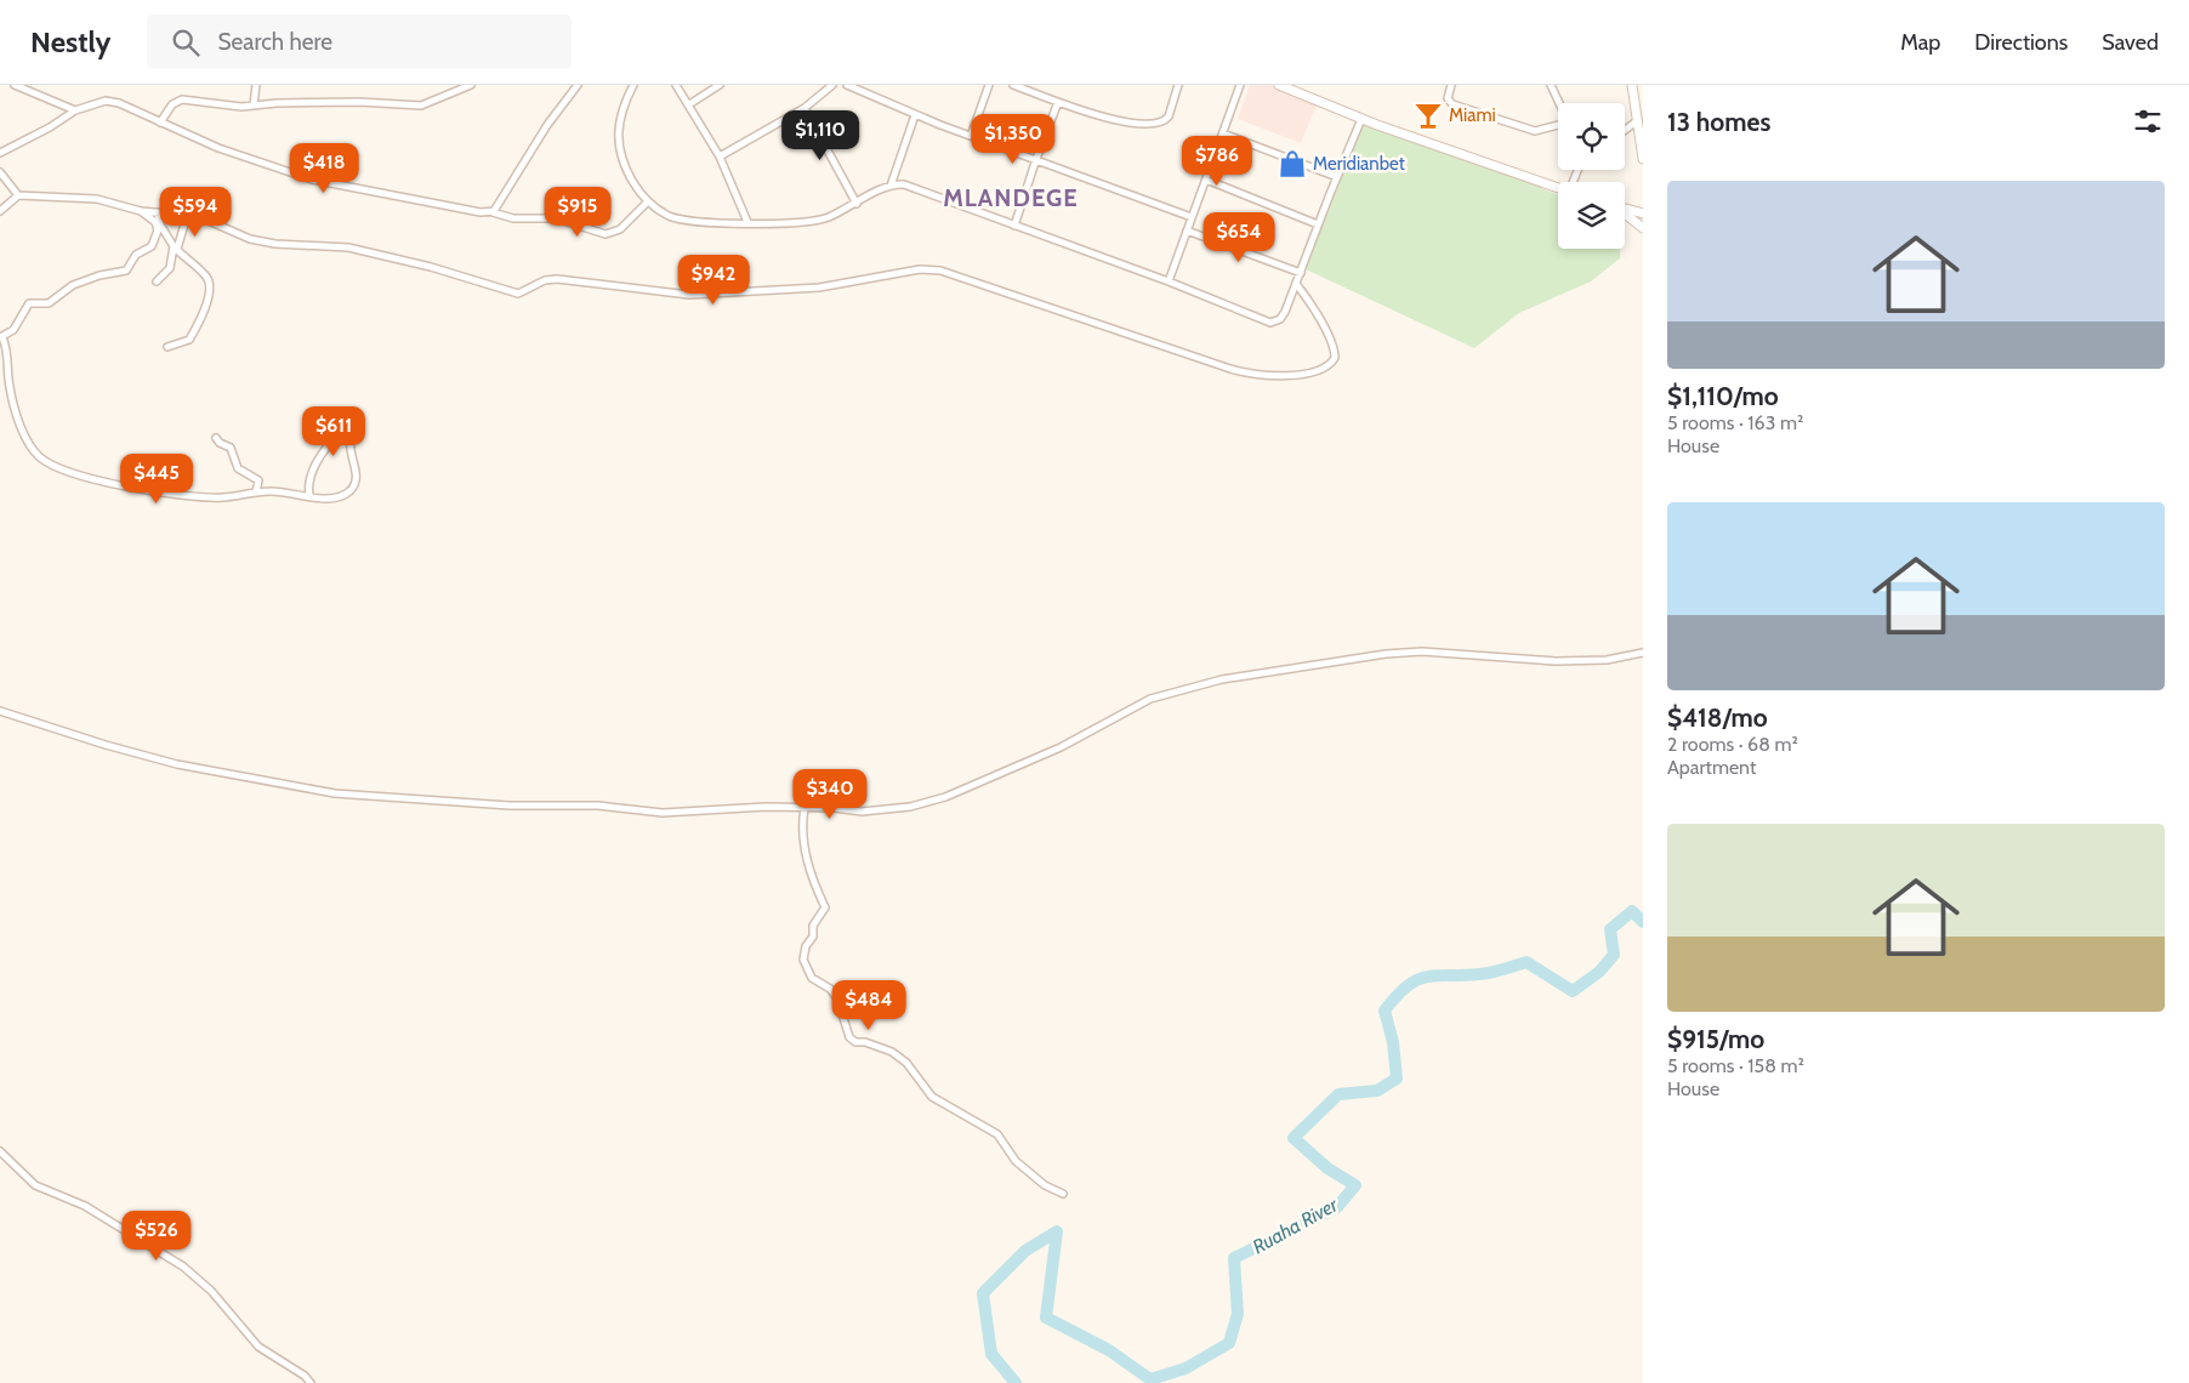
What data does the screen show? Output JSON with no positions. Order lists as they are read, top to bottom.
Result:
{
  "districts": ["MLANDEGE"],
  "water": ["Ruaha River"],
  "places": {
    "bar": ["Miami"],
    "shop": ["Meridianbet"]
  },
  "page": {
    "header": "Nestly",
    "search": "Search here",
    "nav": ["Map", "Directions", "Saved"],
    "heading": "13 homes",
    "price": [
      "$1,110",
      "$1,350",
      "$786",
      "$418",
      "$594",
      "$915",
      "$654",
      "$942",
      "$611",
      "$445",
      "$340",
      "$484",
      "$526"
    ],
    "list": [
      {
        "name": "$1,110/mo",
        "note": "5 rooms · 163 m² · House"
      },
      {
        "name": "$418/mo",
        "note": "2 rooms · 68 m² · Apartment"
      },
      {
        "name": "$915/mo",
        "note": "5 rooms · 158 m² · House"
      }
    ]
  }
}
